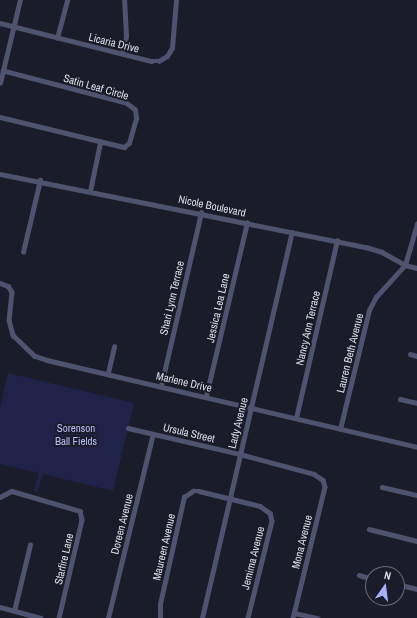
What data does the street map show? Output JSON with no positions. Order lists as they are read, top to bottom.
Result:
{
  "streets": {
    "street": [
      "Licaria Drive",
      "Satin Leaf Circle",
      "Nicole Boulevard",
      "Shari Lynn Terrace",
      "Jessica Lea Lane",
      "Nancy Ann Terrace",
      "Lauren Beth Avenue",
      "Marlene Drive",
      "Lady Avenue",
      "Ursula Street",
      "Doreen Avenue",
      "Mona Avenue",
      "Maureen Avenue",
      "Jemima Avenue",
      "Starfire Lane"
    ]
  },
  "crossings": [
    ["Nicole Boulevard", "Shari Lynn Terrace"],
    ["Nicole Boulevard", "Jessica Lea Lane"],
    ["Nicole Boulevard", "Nancy Ann Terrace"],
    ["Nicole Boulevard", "Lauren Beth Avenue"],
    ["Nicole Boulevard", "Lady Avenue"],
    ["Shari Lynn Terrace", "Marlene Drive"],
    ["Jessica Lea Lane", "Marlene Drive"],
    ["Nancy Ann Terrace", "Marlene Drive"],
    ["Lauren Beth Avenue", "Marlene Drive"],
    ["Marlene Drive", "Lady Avenue"],
    ["Lady Avenue", "Ursula Street"],
    ["Lady Avenue", "Maureen Avenue"],
    ["Lady Avenue", "Jemima Avenue"],
    ["Ursula Street", "Doreen Avenue"],
    ["Ursula Street", "Mona Avenue"],
    ["Maureen Avenue", "Jemima Avenue"]
  ],
  "parks": ["Sorenson Ball Fields"],
  "north": "top"
}
